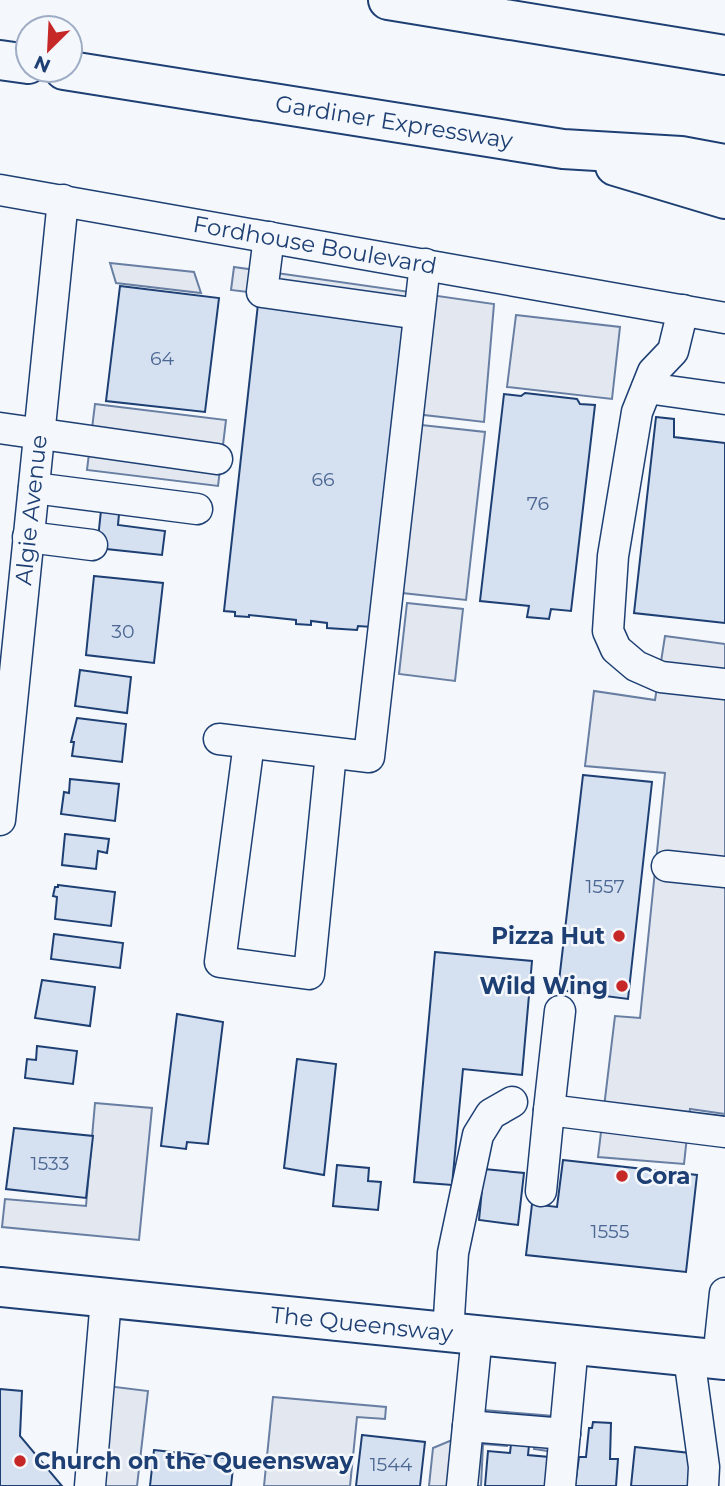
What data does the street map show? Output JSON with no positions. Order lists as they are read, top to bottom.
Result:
{
  "streets": {
    "main road": ["Gardiner Expressway", "The Queensway"],
    "street": ["Fordhouse Boulevard", "Algie Avenue"]
  },
  "crossings": [
    ["Fordhouse Boulevard", "Algie Avenue"]
  ],
  "places": [
    "Pizza Hut",
    "Wild Wing",
    "Cora",
    "Church on the Queensway"
  ],
  "house_numbers": [
    "64",
    "66",
    "76",
    "30",
    "1557",
    "1533",
    "1555",
    "1544"
  ],
  "north": "bottom left"
}
